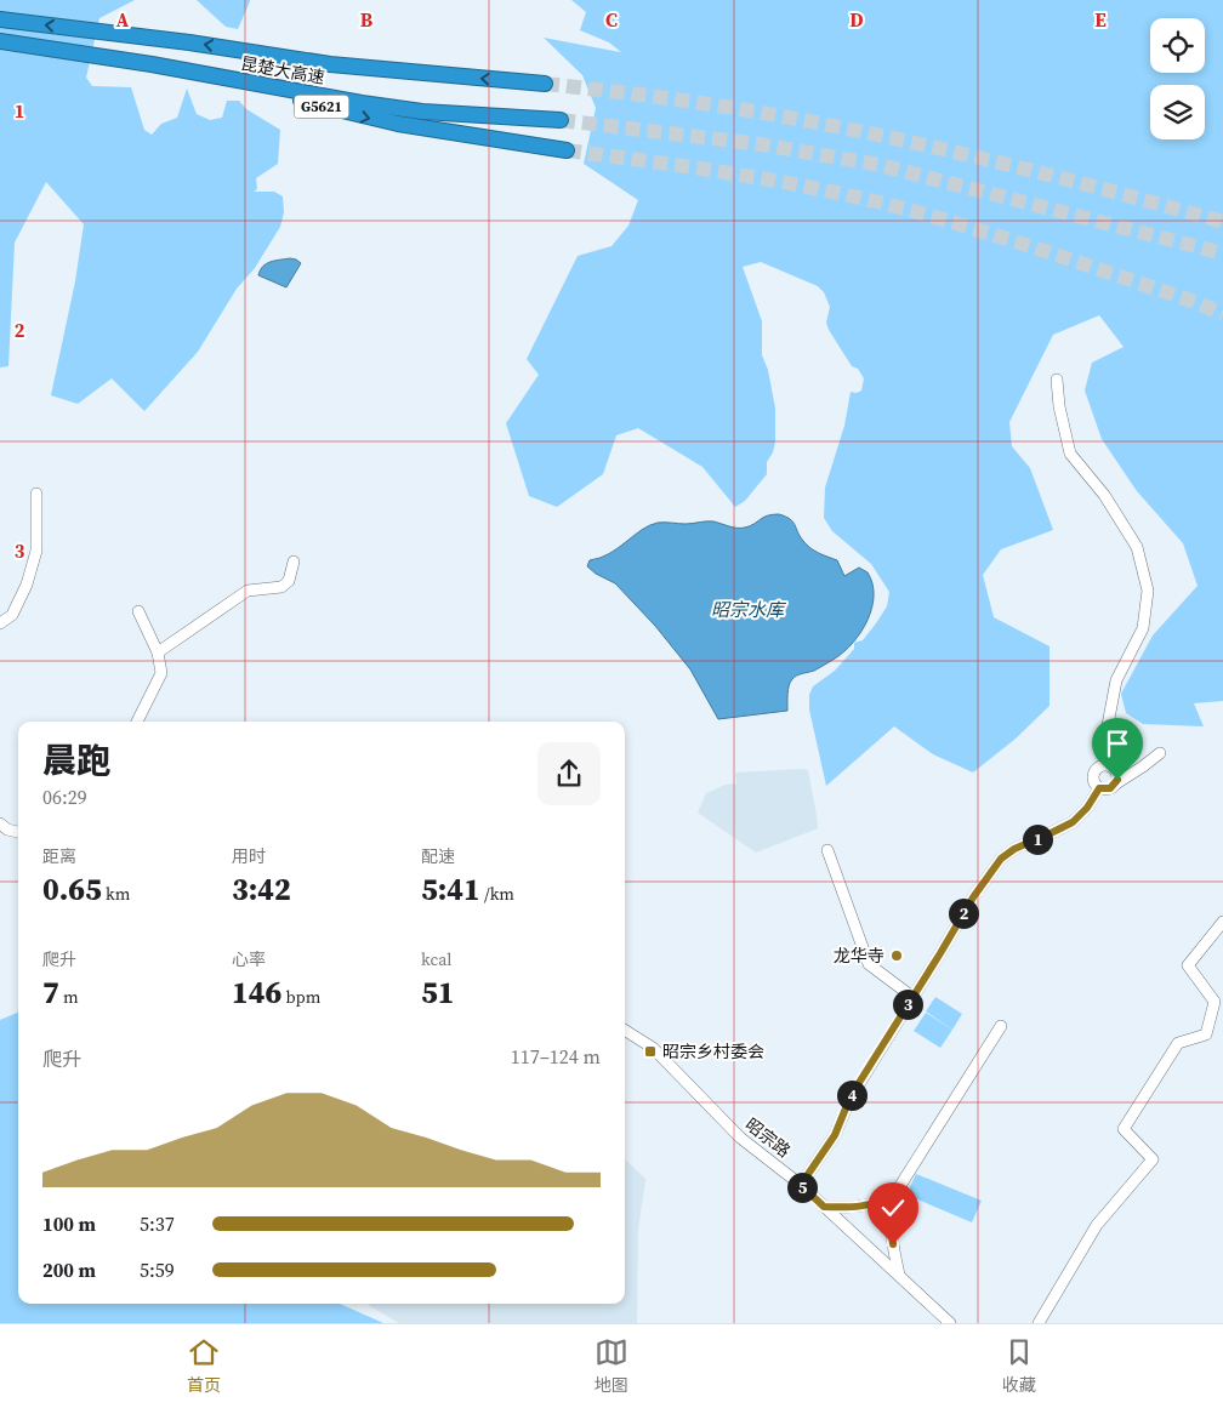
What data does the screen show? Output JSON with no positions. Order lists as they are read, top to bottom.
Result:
{
  "streets": {
    "highway": ["昆楚大高速", "G5621"],
    "street": ["昭宗路"]
  },
  "crossings": [
    ["昆楚大高速", "G5621"]
  ],
  "water": ["昭宗水库"],
  "places": {
    "other": ["龙华寺"],
    "transit": ["昭宗乡村委会"]
  },
  "page": {
    "heading": ["晨跑", "06:29"],
    "pins": [
      "1",
      "2",
      "3",
      "4",
      "5"
    ],
    "stats": [
      ["距离", "0.65 km"],
      ["用时", "3:42"],
      ["配速", "5:41 /km"],
      ["爬升", "7 m"],
      ["心率", "146 bpm"],
      ["kcal", "51"]
    ],
    "chart": ["爬升", "117–124 m"],
    "list": [
      {
        "name": "100 m",
        "note": "5:37"
      },
      {
        "name": "200 m",
        "note": "5:59"
      }
    ],
    "tabs": ["首页", "地图", "收藏"]
  },
  "grid": {
    "columns": [
      "A",
      "B",
      "C",
      "D",
      "E"
    ],
    "rows": ["1", "2", "3"]
  }
}
